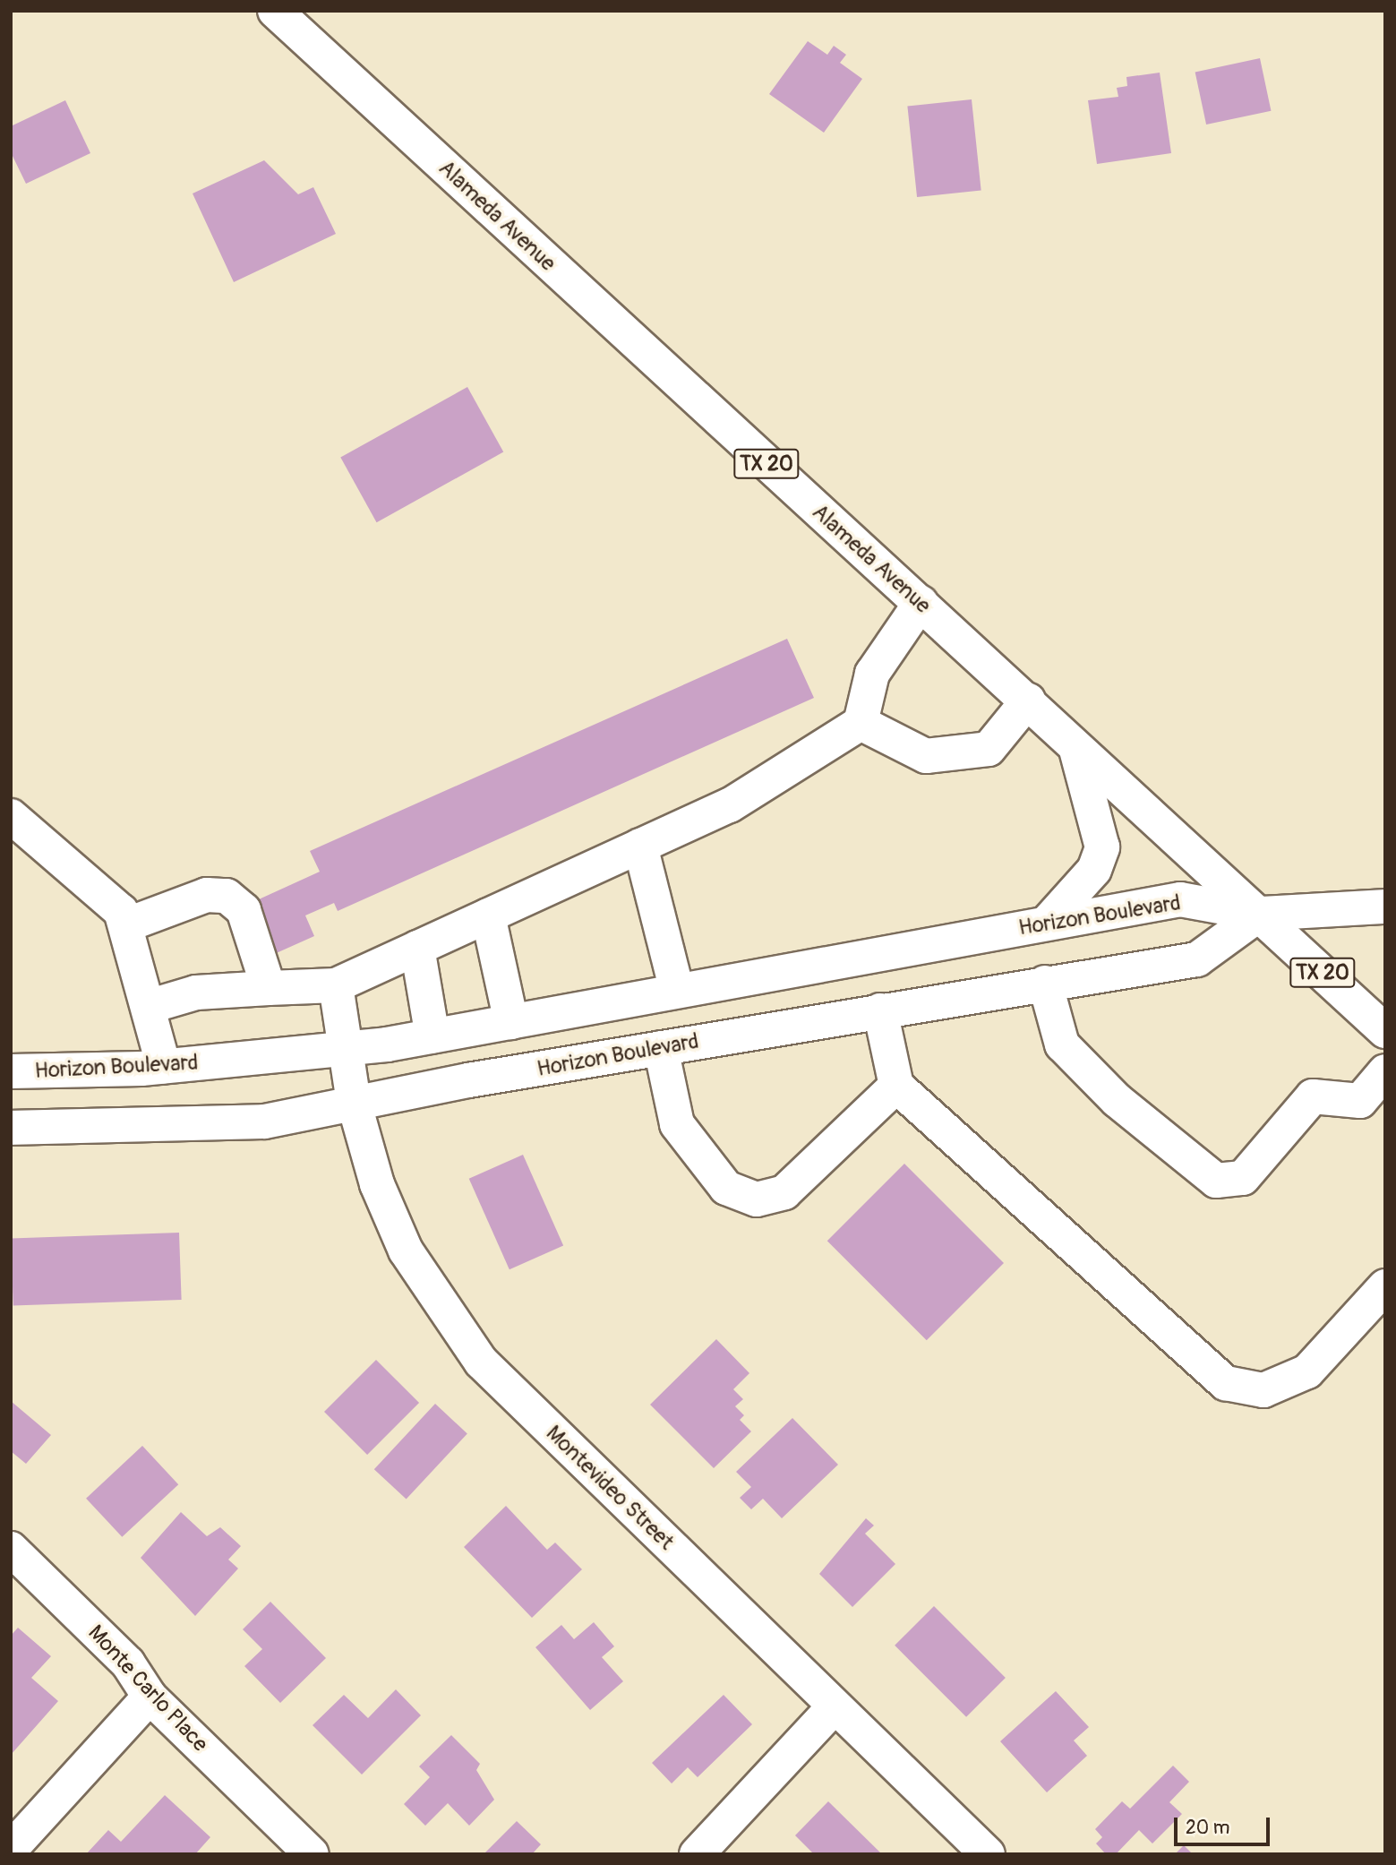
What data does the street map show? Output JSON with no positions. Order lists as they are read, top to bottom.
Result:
{
  "streets": {
    "main road": [
      "Alameda Avenue",
      "TX 20",
      "Horizon Boulevard",
      "Montevideo Street",
      "Monte Carlo Place"
    ]
  },
  "crossings": [
    ["Alameda Avenue", "Horizon Boulevard"],
    ["Horizon Boulevard", "Montevideo Street"]
  ],
  "scale_bar": "20 m"
}
